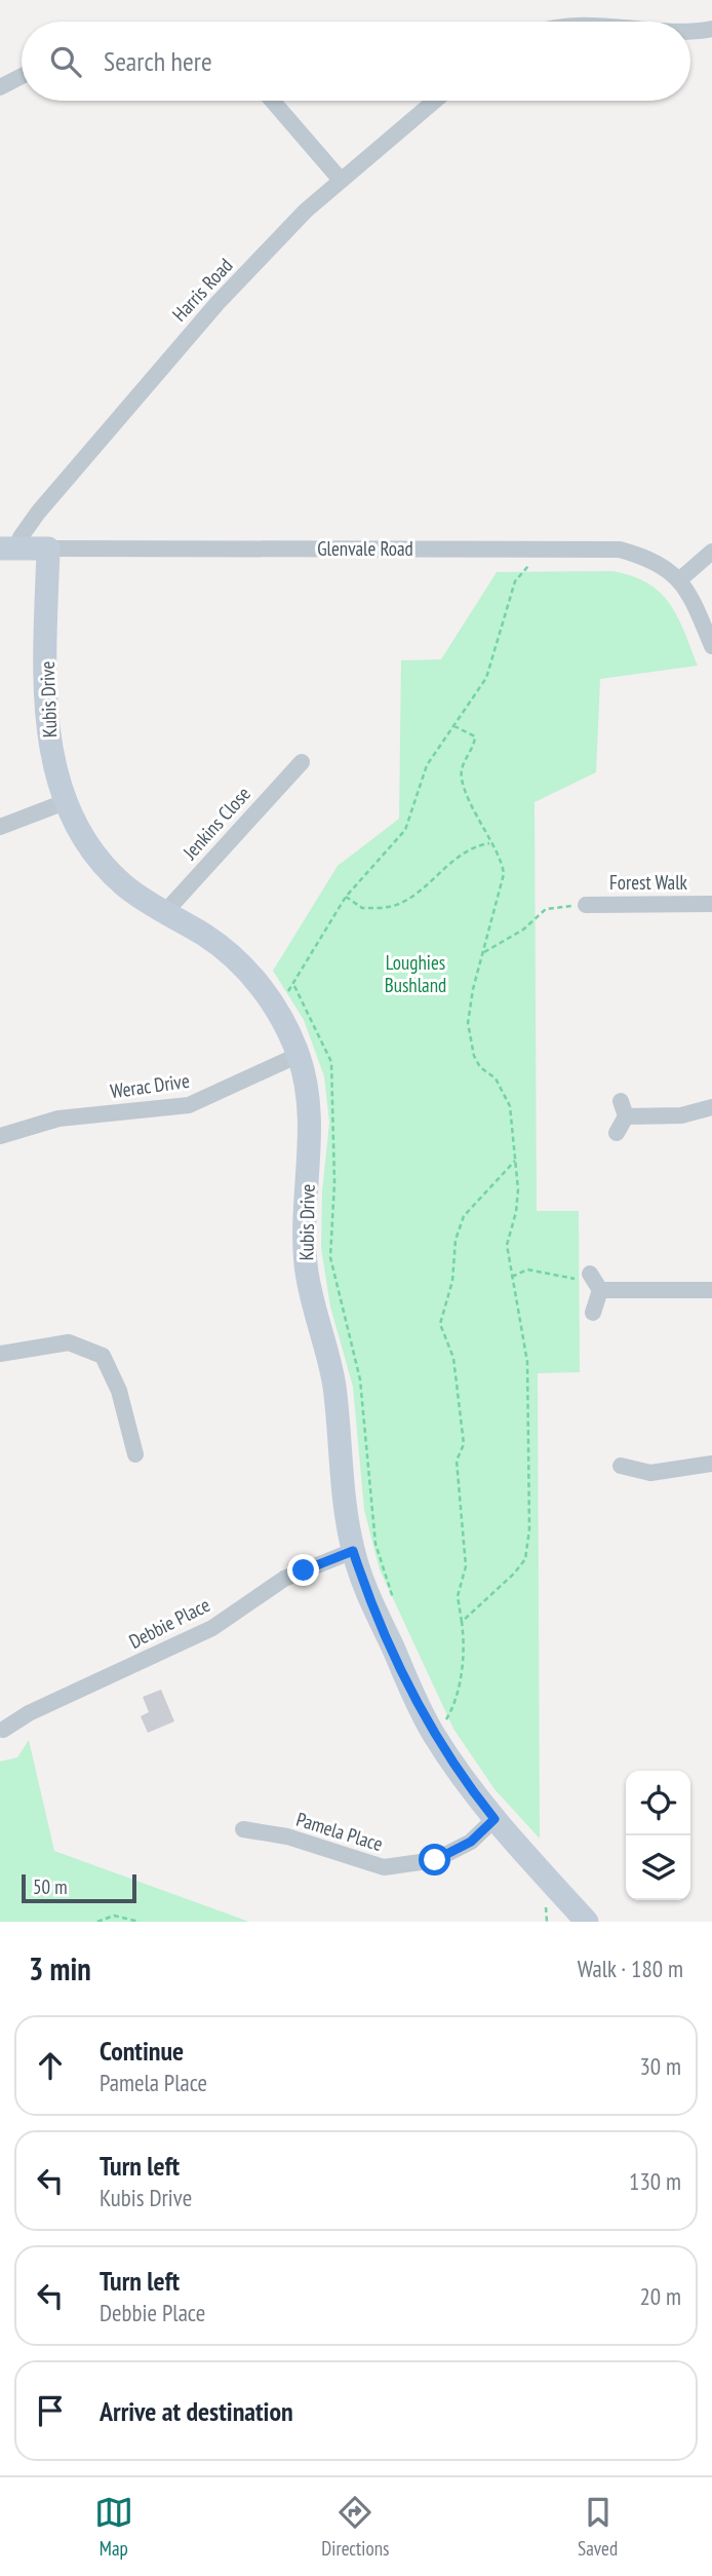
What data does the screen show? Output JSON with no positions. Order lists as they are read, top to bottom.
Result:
{
  "streets": {
    "street": [
      "Harris Road",
      "Glenvale Road",
      "Kubis Drive",
      "Jenkins Close",
      "Forest Walk",
      "Werac Drive",
      "Debbie Place",
      "Pamela Place"
    ]
  },
  "crossings": [
    ["Harris Road", "Glenvale Road"],
    ["Glenvale Road", "Kubis Drive"],
    ["Kubis Drive", "Jenkins Close"],
    ["Kubis Drive", "Werac Drive"],
    ["Kubis Drive", "Debbie Place"],
    ["Kubis Drive", "Pamela Place"]
  ],
  "parks": ["Loughies Bushland"],
  "scale_bar": "50 m",
  "page": {
    "search": "Search here",
    "scale": "50 m",
    "heading": ["3 min", "Walk · 180 m"],
    "list": [
      ["Continue", "Pamela Place", "30 m"],
      ["Turn left", "Kubis Drive", "130 m"],
      ["Turn left", "Debbie Place", "20 m"],
      "Arrive at destination"
    ],
    "nav": ["Map", "Directions", "Saved"]
  }
}
